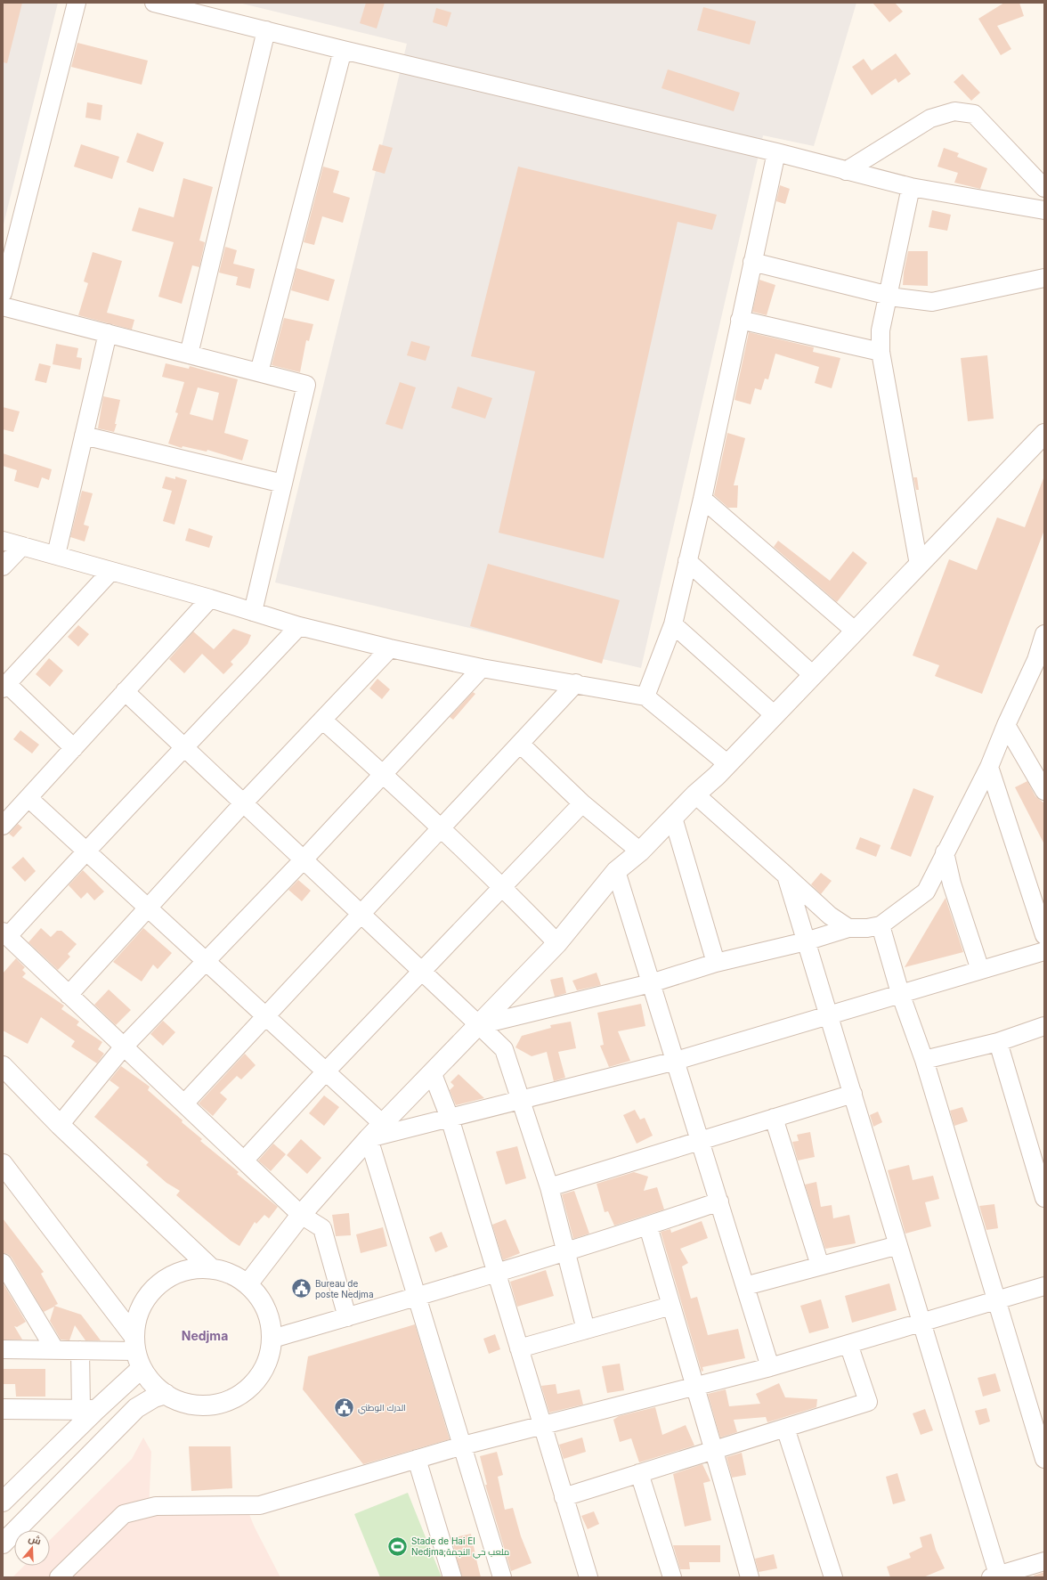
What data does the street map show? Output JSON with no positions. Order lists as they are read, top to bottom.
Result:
{
  "districts": ["Nedjma"],
  "places": {
    "public building": ["Bureau de poste Nedjma", "الدرك الوطني"],
    "sports": ["Stade de Hai El Nedjma;ملعب حي النجمة"]
  },
  "north": "top"
}
